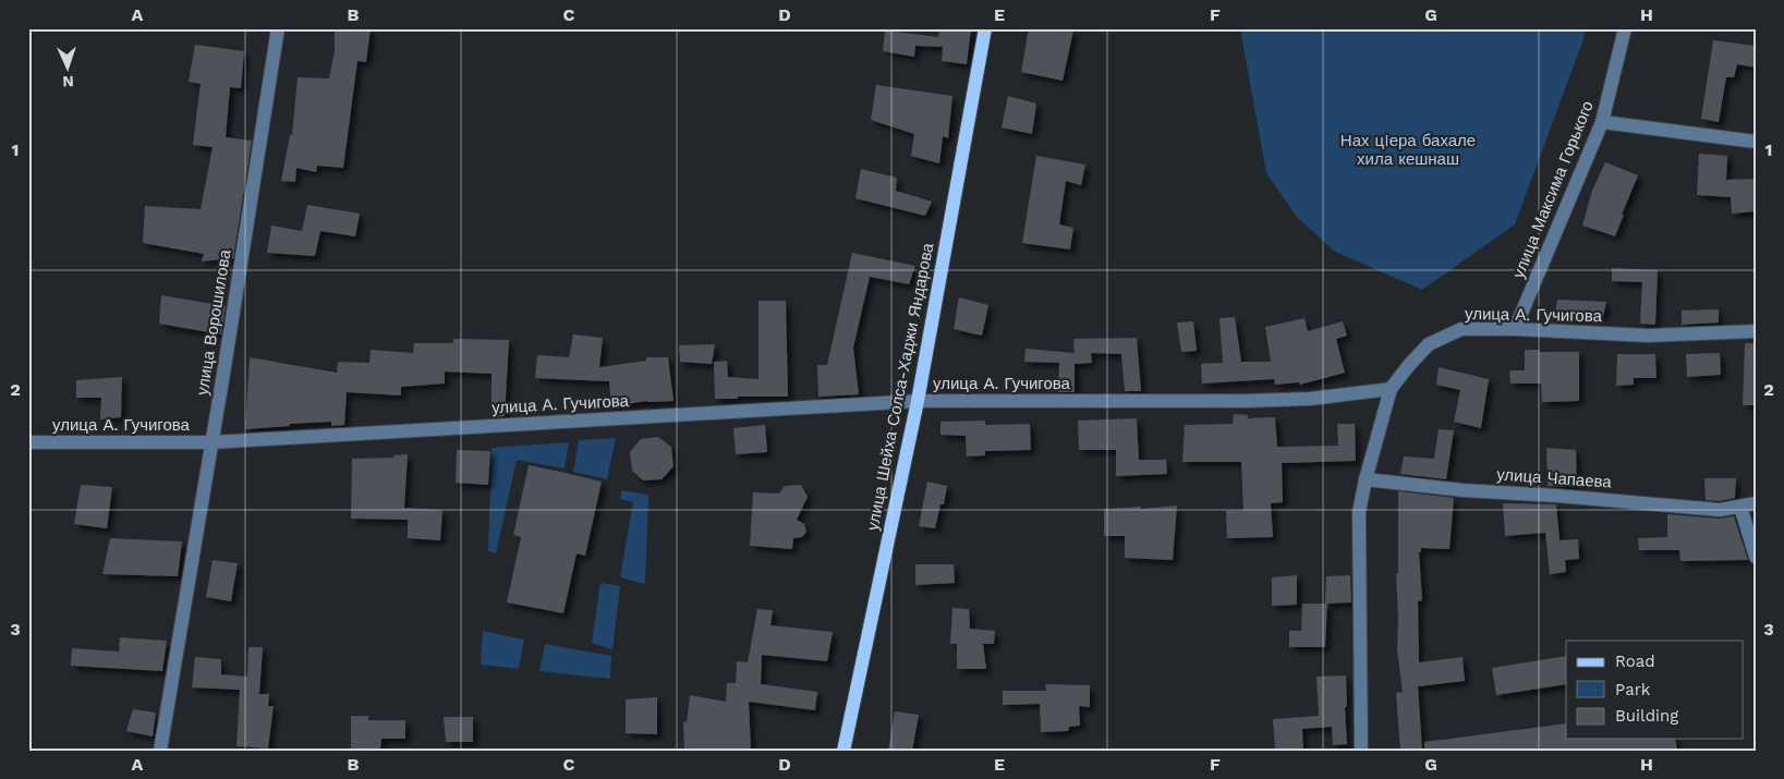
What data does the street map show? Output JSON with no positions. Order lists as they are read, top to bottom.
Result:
{
  "streets": {
    "main road": ["улица Шейха Солса-Хаджи Яндарова"],
    "street": [
      "улица Максима Горького",
      "улица А. Гучигова",
      "улица Ворошилова",
      "улица Чапаева"
    ]
  },
  "crossings": [
    ["улица Максима Горького", "улица А. Гучигова"],
    ["улица А. Гучигова", "улица Ворошилова"],
    ["улица А. Гучигова", "улица Шейха Солса-Хаджи Яндарова"]
  ],
  "parks": ["Нах цIера бахале хила кешнаш"],
  "legend": ["Road", "Park", "Building"],
  "north": "bottom",
  "grid": {
    "columns": [
      "A",
      "B",
      "C",
      "D",
      "E",
      "F",
      "G",
      "H"
    ],
    "rows": ["1", "2", "3"]
  }
}
